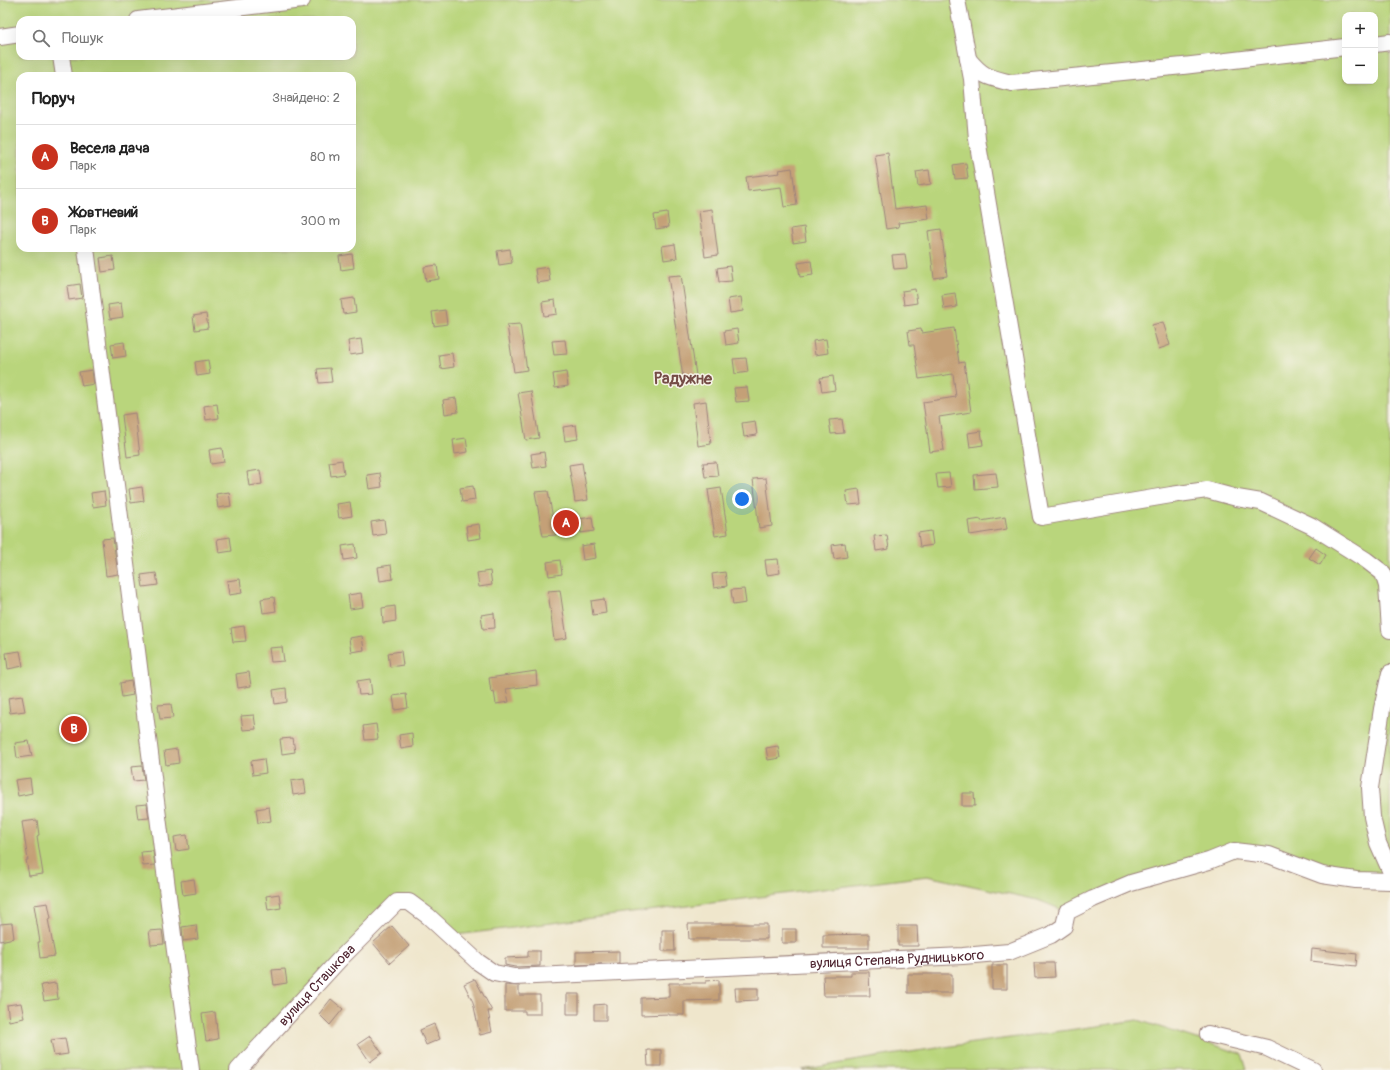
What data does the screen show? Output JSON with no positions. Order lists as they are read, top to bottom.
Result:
{
  "streets": {
    "street": ["вулиця Степана Рудницького", "вулиця Сташкова"]
  },
  "crossings": [
    ["вулиця Степана Рудницького", "вулиця Сташкова"]
  ],
  "districts": ["Радужне"],
  "page": {
    "map_buttons": ["+", "−"],
    "search": "Пошук",
    "heading": ["Поруч", "Знайдено: 2"],
    "list": [
      {
        "mark": "A",
        "name": "Весела дача",
        "note": "Парк",
        "value": "80 m"
      },
      {
        "mark": "B",
        "name": "Жовтневий",
        "note": "Парк",
        "value": "300 m"
      }
    ],
    "pins": ["A", "B"]
  }
}
